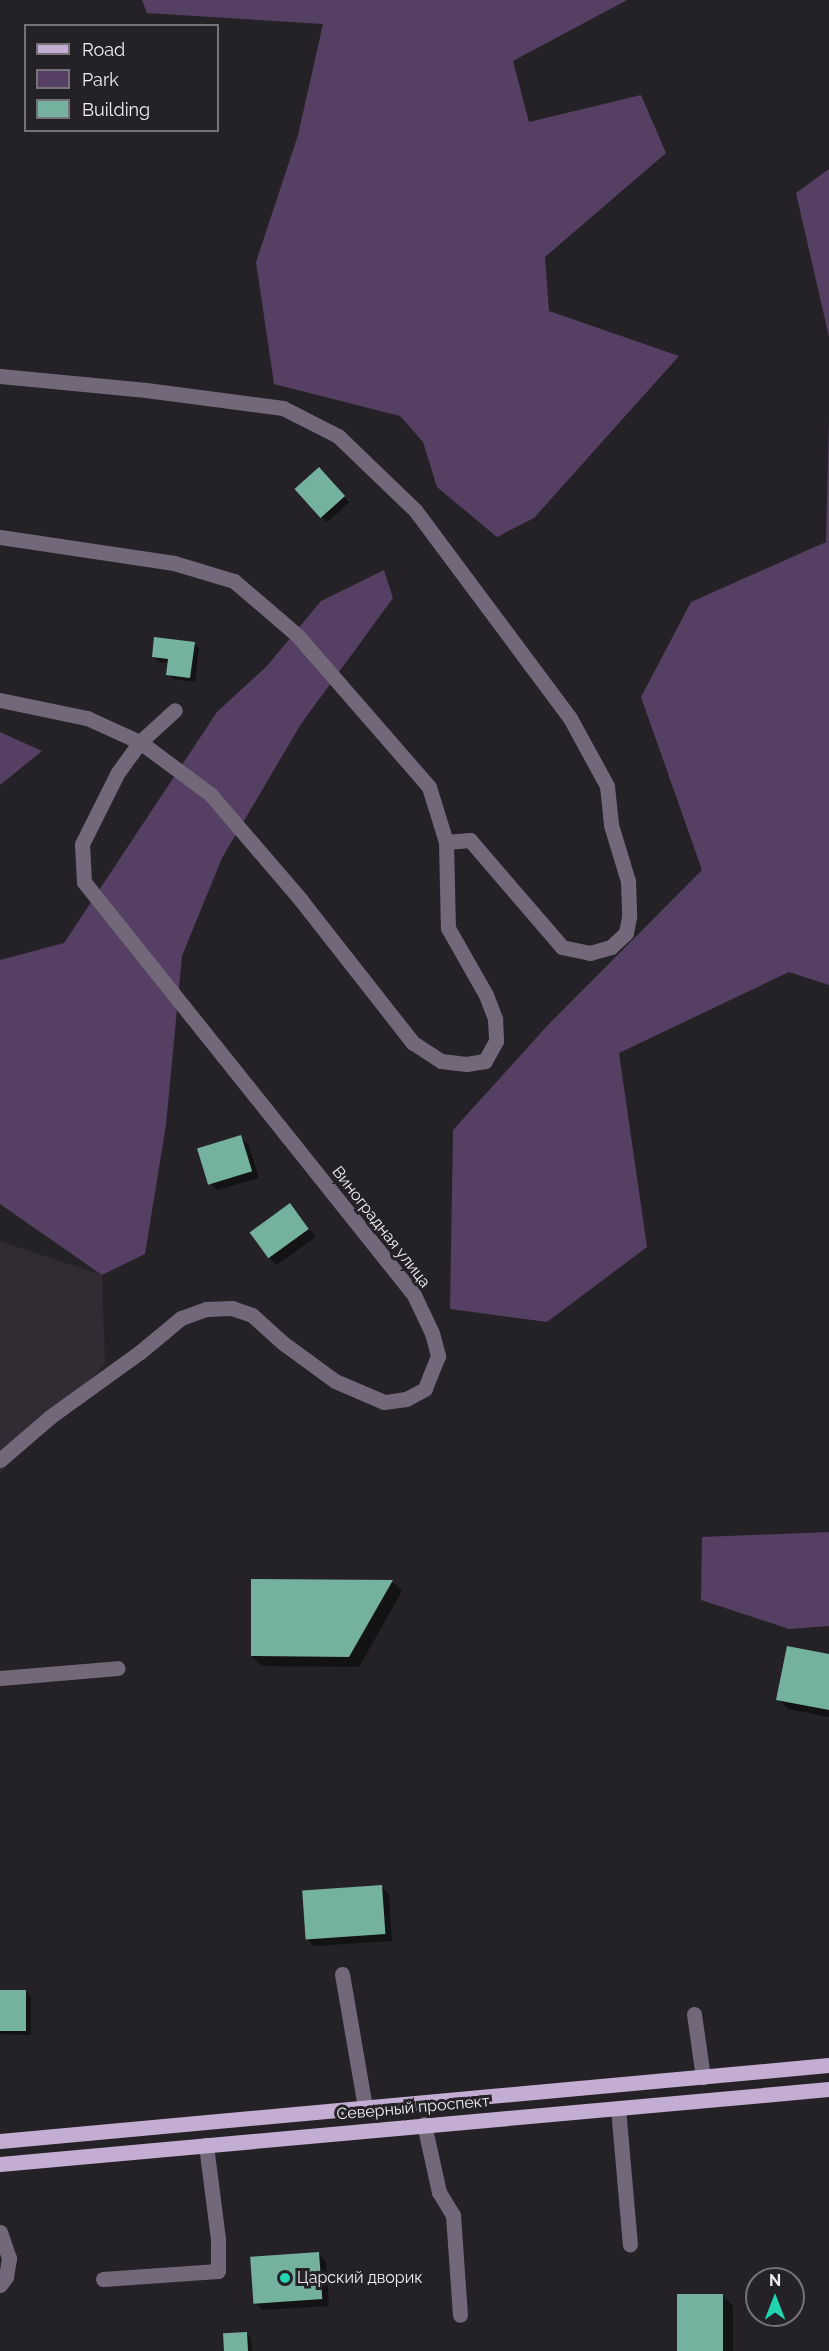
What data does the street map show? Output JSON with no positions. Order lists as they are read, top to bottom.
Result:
{
  "streets": {
    "main road": ["Северный проспект"],
    "lane": ["Виноградная улица"]
  },
  "places": ["Царский дворик"],
  "legend": ["Road", "Park", "Building"],
  "north": "top"
}
